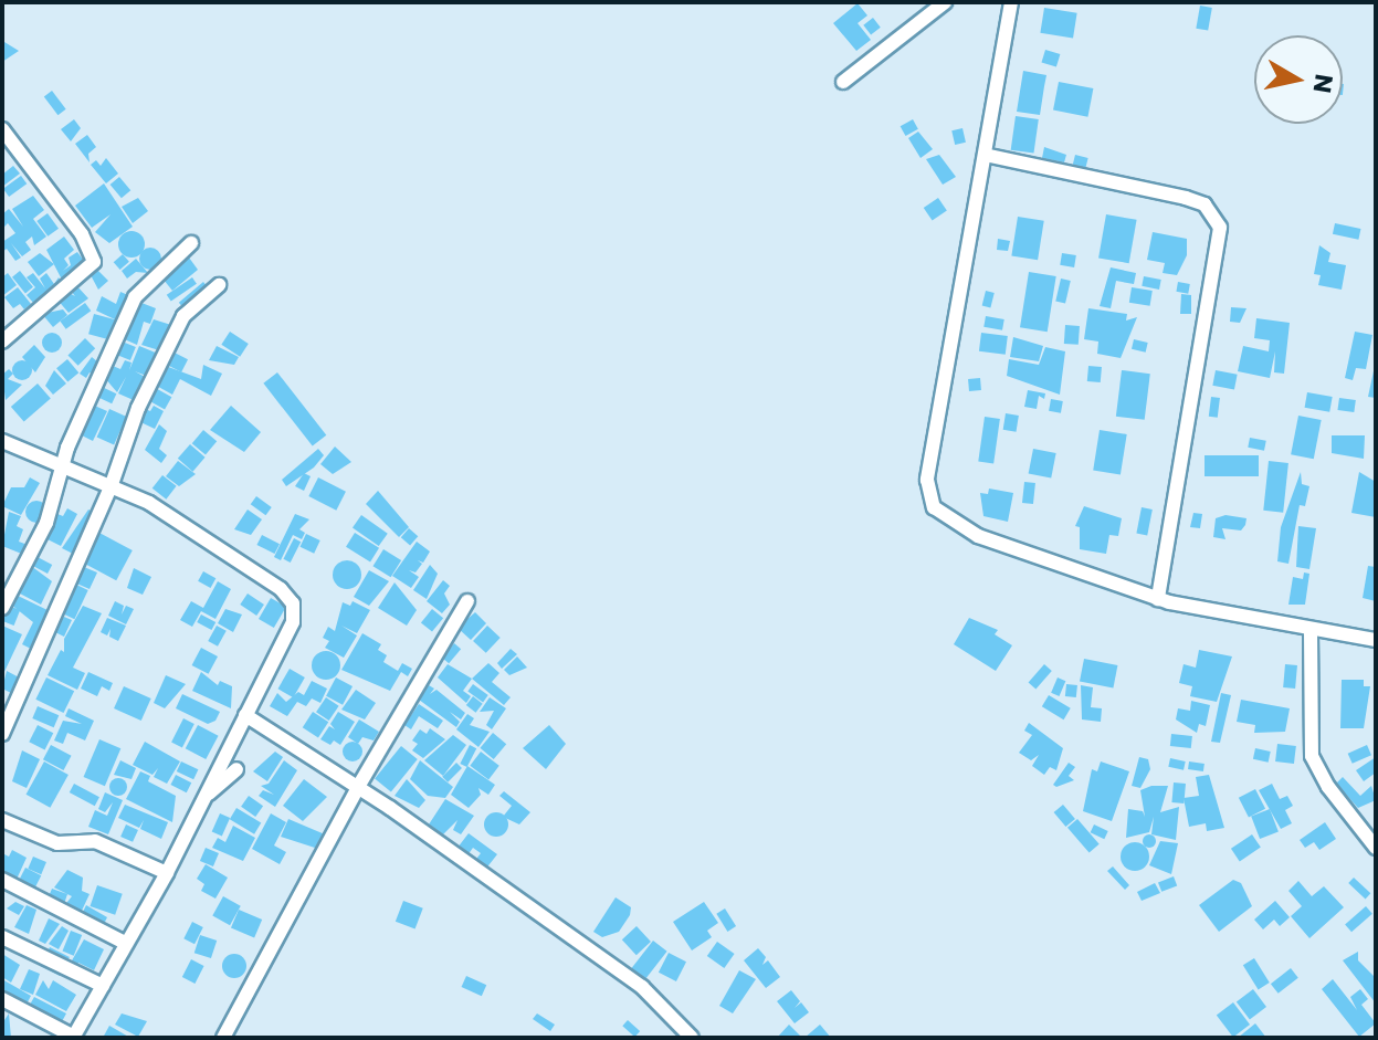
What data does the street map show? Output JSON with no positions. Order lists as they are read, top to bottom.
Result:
{
  "north": "right"
}
